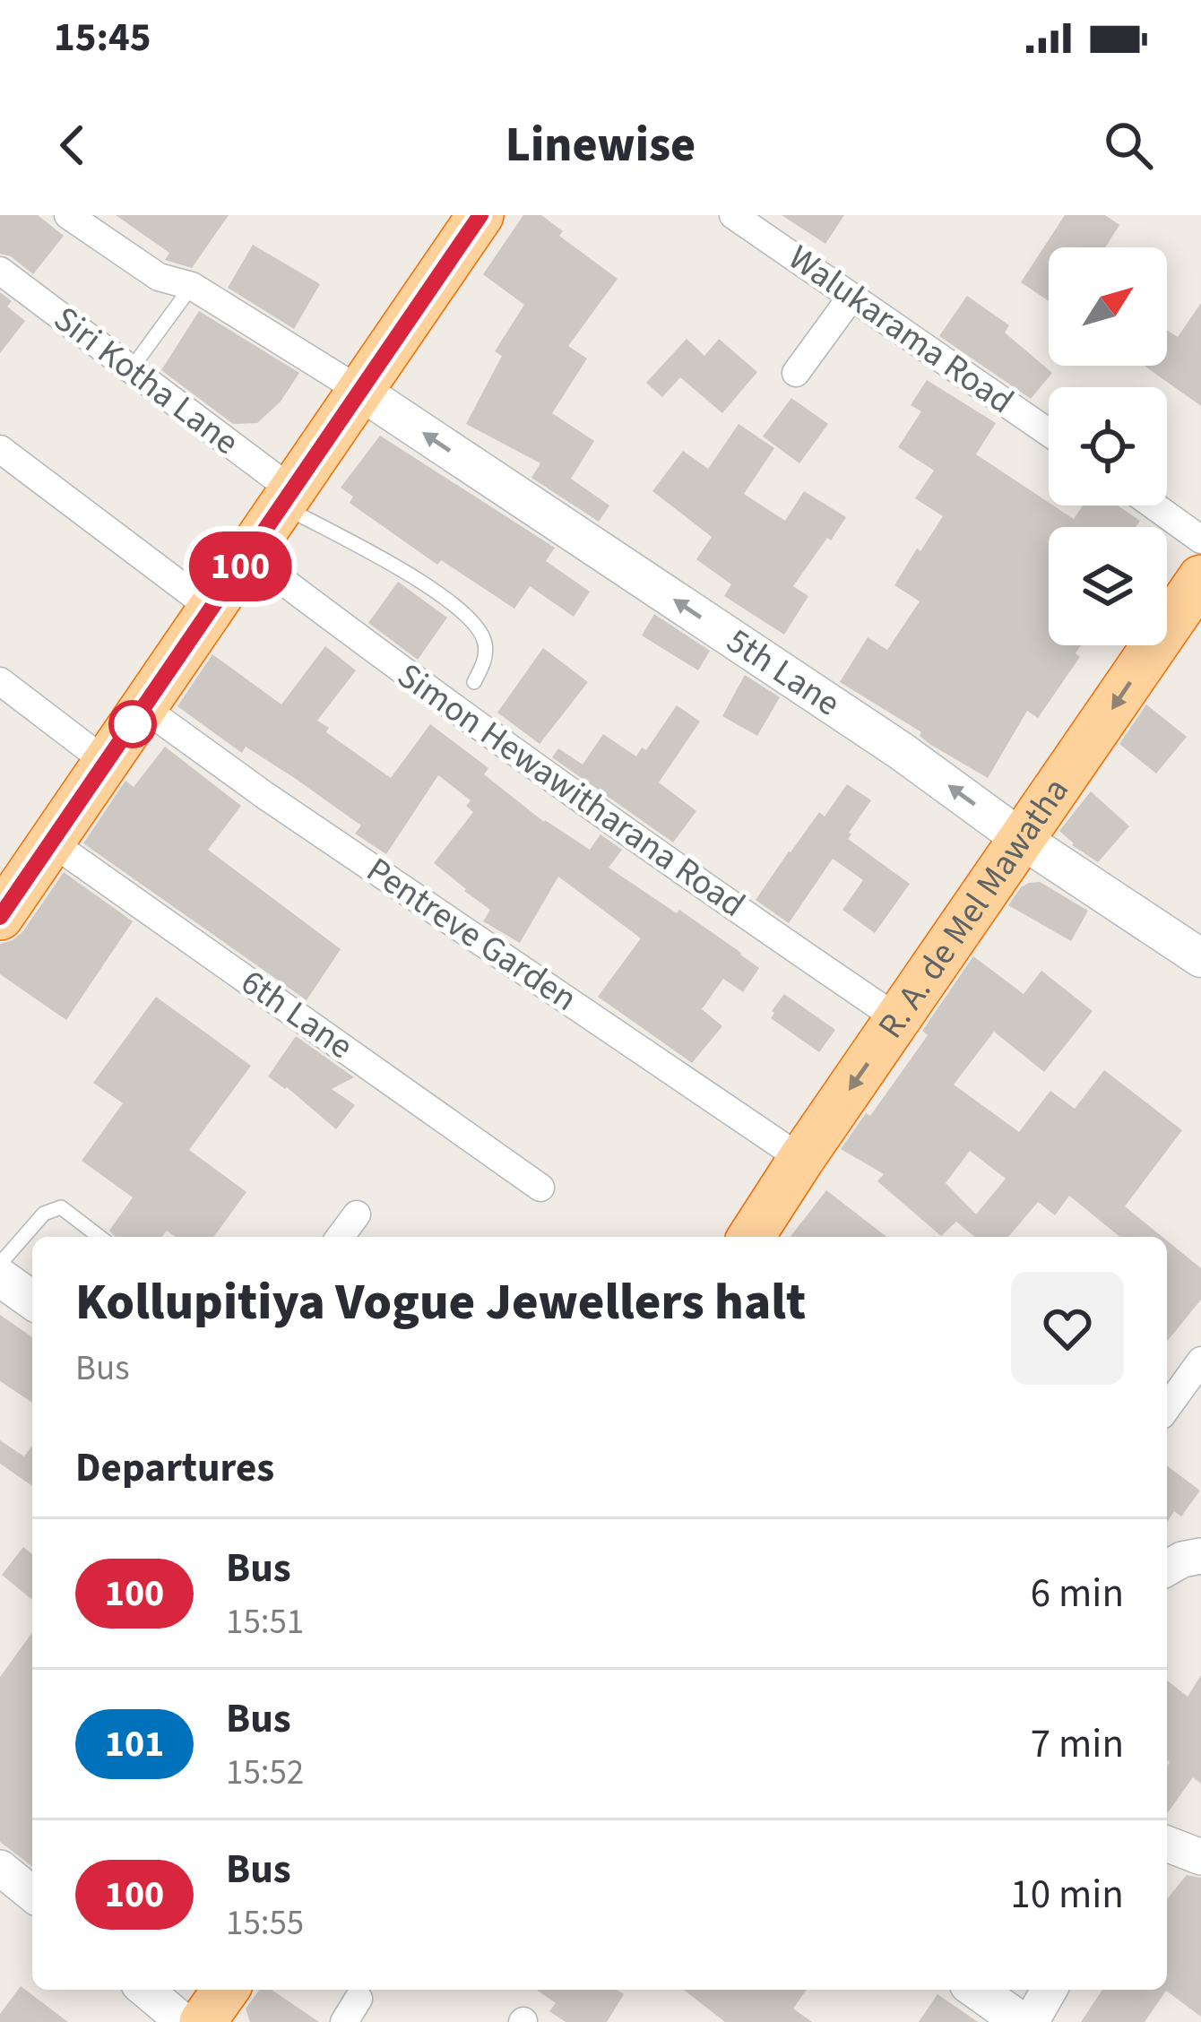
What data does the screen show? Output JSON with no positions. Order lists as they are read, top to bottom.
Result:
{
  "streets": {
    "highway": ["R. A. de Mel Mawatha"],
    "main road": ["5th Lane"],
    "street": [
      "Walukarama Road",
      "Siri Kotha Lane",
      "Simon Hewawitharana Road",
      "Pentreve Garden",
      "6th Lane"
    ]
  },
  "crossings": [
    ["5th Lane", "R. A. de Mel Mawatha"],
    ["Simon Hewawitharana Road", "R. A. de Mel Mawatha"],
    ["R. A. de Mel Mawatha", "Pentreve Garden"]
  ],
  "one_way": ["5th Lane", "R. A. de Mel Mawatha"],
  "lines": ["bus line 100"],
  "north": "top right",
  "page": {
    "status": "15:45",
    "header": "Linewise",
    "on_map": "100",
    "heading": [
      ["Kollupitiya Vogue Jewellers halt", "Bus"],
      "Departures"
    ],
    "list": [
      {
        "mark": "100",
        "name": "Bus",
        "note": "15:51",
        "value": "6 min"
      },
      {
        "mark": "101",
        "name": "Bus",
        "note": "15:52",
        "value": "7 min"
      },
      {
        "mark": "100",
        "name": "Bus",
        "note": "15:55",
        "value": "10 min"
      }
    ]
  }
}
